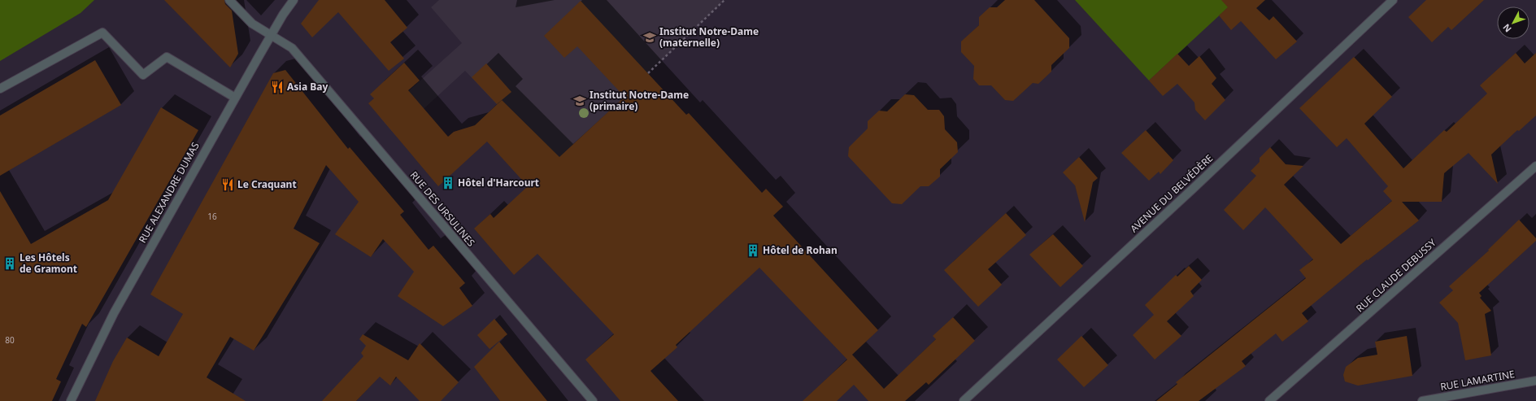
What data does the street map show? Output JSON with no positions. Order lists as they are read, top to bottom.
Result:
{
  "streets": {
    "street": [
      "RUE ALEXANDRE DUMAS",
      "AVENUE DU BELVÉDÈRE",
      "RUE DES URSULINES",
      "RUE CLAUDE DEBUSSY",
      "RUE LAMARTINE"
    ]
  },
  "crossings": [
    ["RUE ALEXANDRE DUMAS", "RUE DES URSULINES"]
  ],
  "places": {
    "school or university": ["Institut Notre-Dame (maternelle)", "Institut Notre-Dame (primaire)"],
    "restaurant": ["Asia Bay", "Le Craquant"],
    "building": ["Hôtel d'Harcourt", "Hôtel de Rohan", "Les Hôtels de Gramont"]
  },
  "house_numbers": ["16", "80"],
  "north": "bottom left"
}
